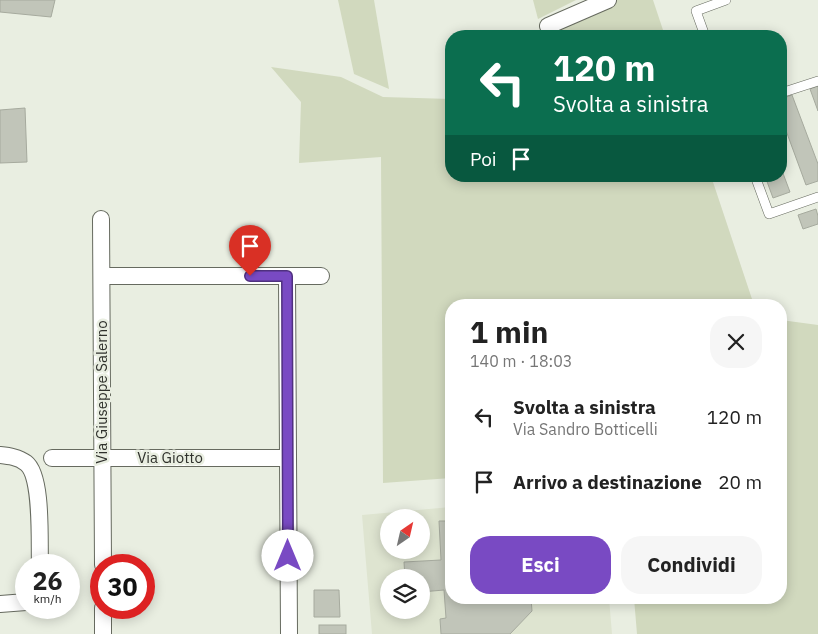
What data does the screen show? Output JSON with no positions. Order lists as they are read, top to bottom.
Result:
{
  "streets": {
    "street": ["Via Giuseppe Salerno", "Via Giotto"]
  },
  "crossings": [
    ["Via Giuseppe Salerno", "Via Giotto"]
  ],
  "north": "top right",
  "page": {
    "turn": ["120 m", "Svolta a sinistra"],
    "then": "Poi",
    "heading": ["1 min", "140 m · 18:03"],
    "list": [
      {
        "name": "Svolta a sinistra",
        "note": "Via Sandro Botticelli",
        "value": "120 m"
      },
      {
        "name": "Arrivo a destinazione",
        "value": "20 m"
      }
    ],
    "buttons": ["Esci", "Condividi"],
    "speed": "26 km/h",
    "limit": "30"
  }
}
